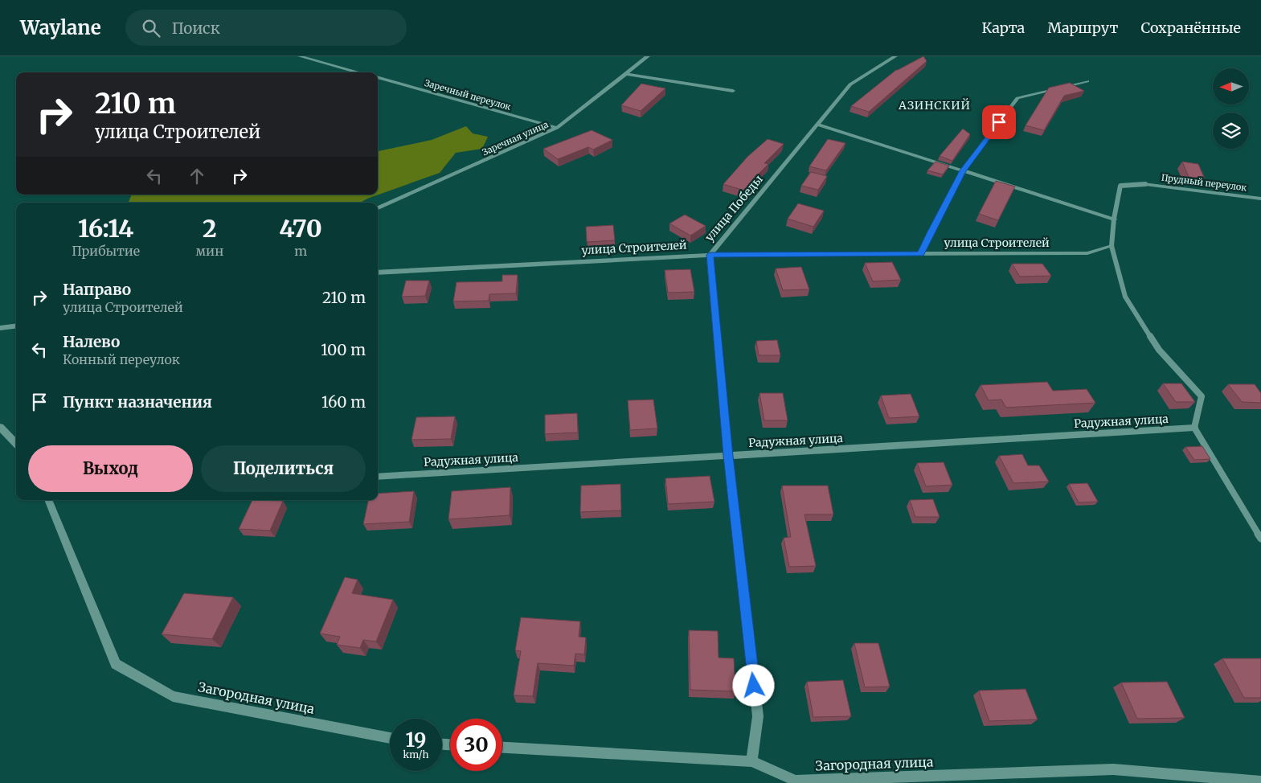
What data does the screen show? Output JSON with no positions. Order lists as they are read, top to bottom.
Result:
{
  "streets": {
    "street": [
      "Заречный переулок",
      "Заречная улица",
      "Прудный переулок",
      "улица Победы",
      "улица Строителей",
      "Радужная улица",
      "Загородная улица"
    ]
  },
  "crossings": [
    ["Заречный переулок", "Заречная улица"],
    ["улица Победы", "улица Строителей"],
    ["улица Победы", "Радужная улица"],
    ["улица Победы", "Загородная улица"]
  ],
  "districts": ["АЗИНСКИЙ"],
  "north": "left",
  "page": {
    "header": "Waylane",
    "search": "Поиск",
    "nav": ["Карта", "Маршрут", "Сохранённые"],
    "turn": ["210 m", "улица Строителей"],
    "eta": [
      "16:14",
      "Прибытие",
      "2",
      "мин",
      "470",
      "m"
    ],
    "list": [
      {
        "name": "Направо",
        "note": "улица Строителей",
        "value": "210 m"
      },
      {
        "name": "Налево",
        "note": "Конный переулок",
        "value": "100 m"
      },
      {
        "name": "Пункт назначения",
        "value": "160 m"
      }
    ],
    "buttons": ["Выход", "Поделиться"],
    "speed": "19 km/h",
    "limit": "30"
  }
}
